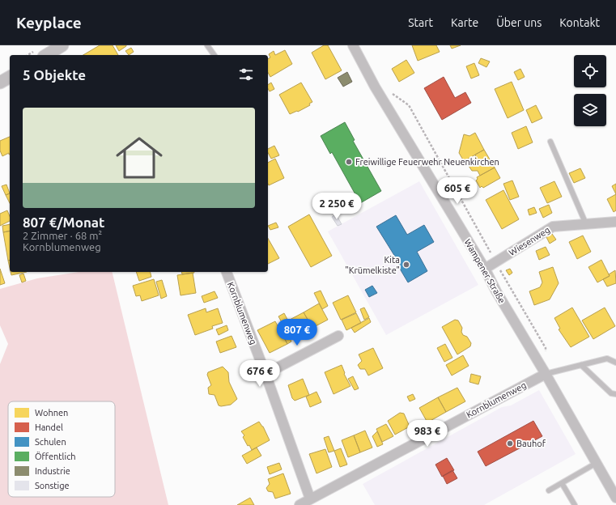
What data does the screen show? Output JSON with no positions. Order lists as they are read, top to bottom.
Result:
{
  "streets": {
    "street": ["Wiesenweg", "Wampener Straße", "Kornblumenweg"]
  },
  "crossings": [
    ["Wiesenweg", "Wampener Straße"],
    ["Wampener Straße", "Kornblumenweg"]
  ],
  "places": ["Freiwillige Feuerwehr Neuenkirchen", "Kita \"Krümelkiste\"", "Bauhof"],
  "legend": [
    "Wohnen",
    "Handel",
    "Schulen",
    "Öffentlich",
    "Industrie",
    "Sonstige"
  ],
  "page": {
    "header": "Keyplace",
    "nav": [
      "Start",
      "Karte",
      "Über uns",
      "Kontakt"
    ],
    "heading": "5 Objekte",
    "list": [
      {
        "name": "807 €/Monat",
        "note": "2 Zimmer · 68 m² · Kornblumenweg"
      }
    ],
    "price": [
      "605 €",
      "2 250 €",
      "807 €",
      "676 €",
      "983 €"
    ]
  }
}
